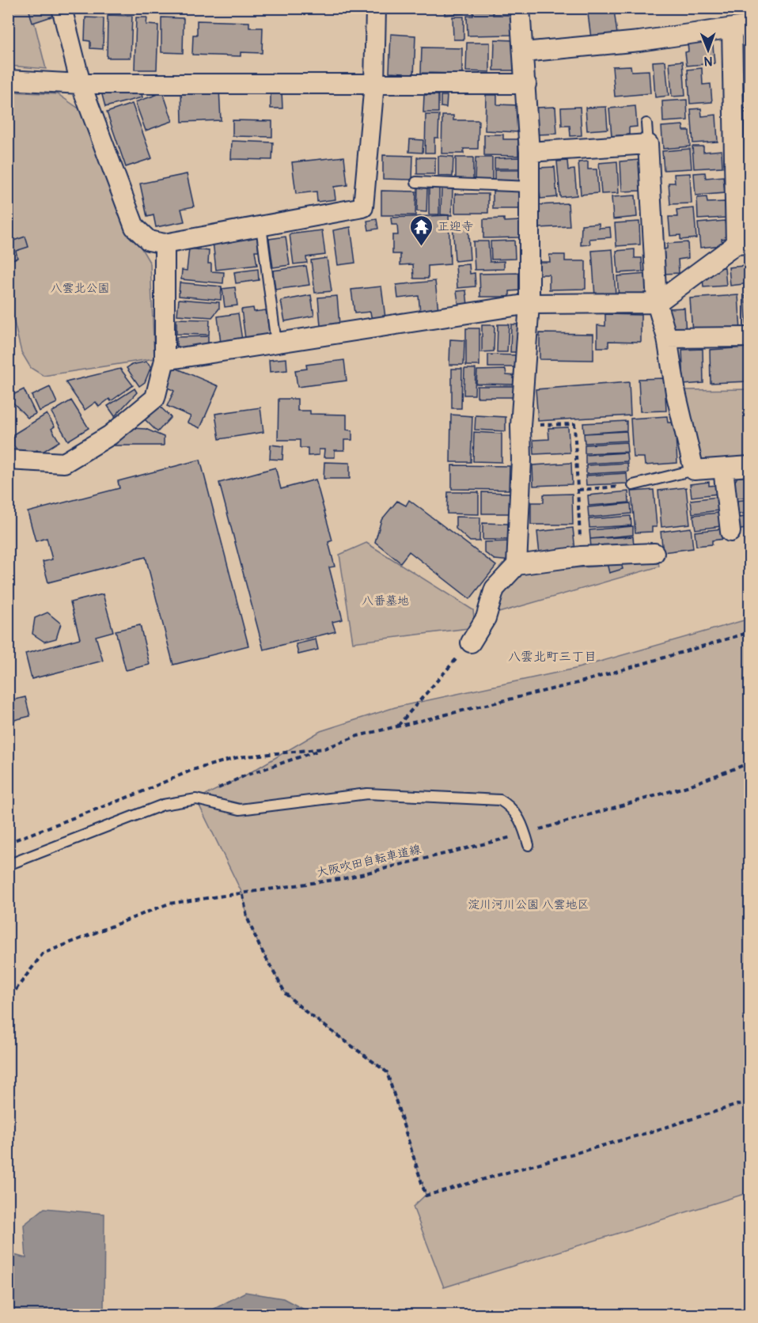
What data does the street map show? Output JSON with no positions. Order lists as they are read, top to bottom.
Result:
{
  "streets": {
    "path": ["大阪吹田自転車道線"]
  },
  "districts": ["八雲北町三丁目"],
  "parks": ["八雲北公園", "八番墓地", "淀川河川公園 八雲地区"],
  "places": {
    "temple": ["正迎寺"]
  },
  "north": "bottom"
}
